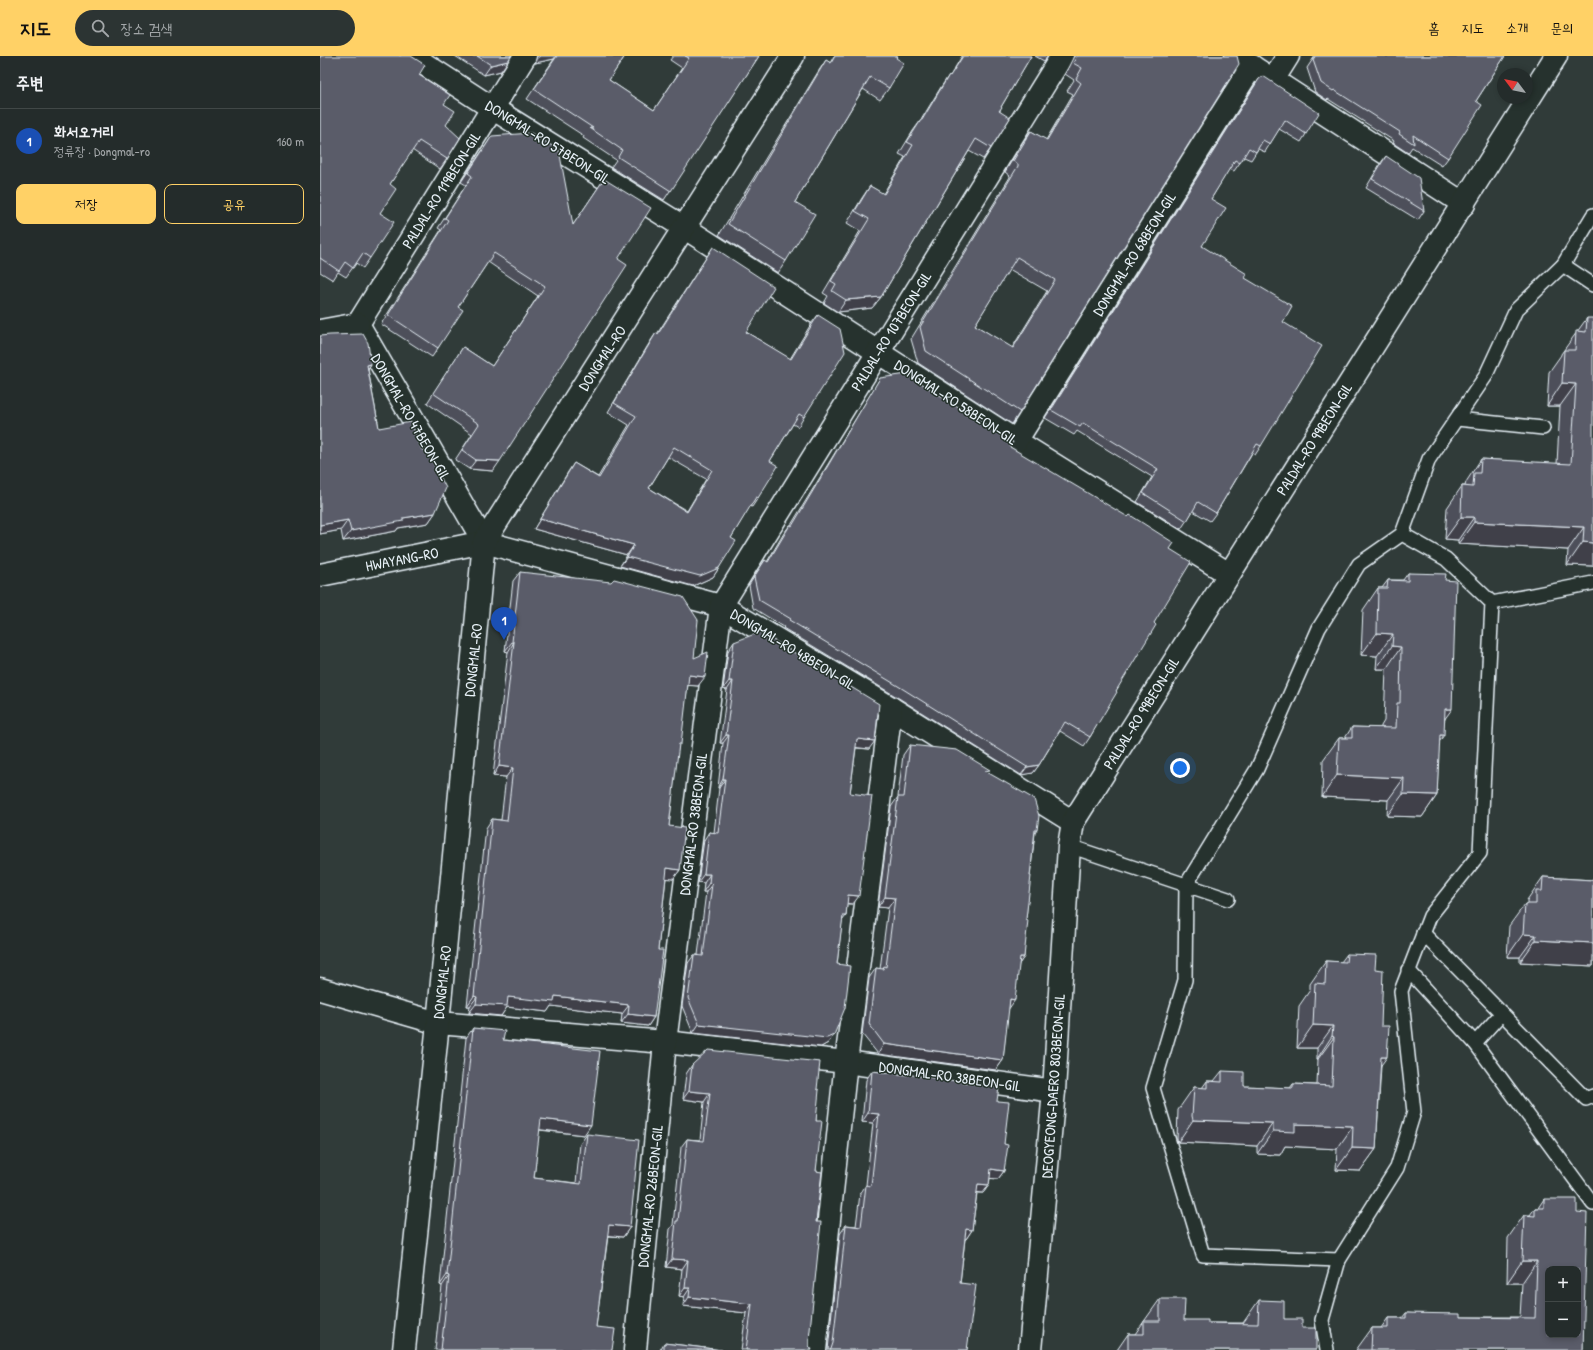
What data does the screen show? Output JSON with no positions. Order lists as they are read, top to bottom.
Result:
{
  "streets": {
    "street": [
      "DONGMAL-RO 57BEON-GIL",
      "PALDAL-RO 119BEON-GIL",
      "DONGMAL-RO 68BEON-GIL",
      "PALDAL-RO 107BEON-GIL",
      "DONGMAL-RO",
      "DONGMAL-RO 58BEON-GIL",
      "DONGMAL-RO 47BEON-GIL",
      "PALDAL-RO 99BEON-GIL",
      "HWAYANG-RO",
      "DONGMAL-RO 48BEON-GIL",
      "DONGMAL-RO 38BEON-GIL",
      "DEOGYEONG-DAERO 803BEON-GIL",
      "DONGMAL-RO 26BEON-GIL"
    ]
  },
  "crossings": [
    ["DONGMAL-RO 57BEON-GIL", "PALDAL-RO 119BEON-GIL"],
    ["DONGMAL-RO 57BEON-GIL", "DONGMAL-RO"],
    ["DONGMAL-RO 57BEON-GIL", "DONGMAL-RO 58BEON-GIL"],
    ["PALDAL-RO 119BEON-GIL", "DONGMAL-RO 47BEON-GIL"],
    ["DONGMAL-RO 68BEON-GIL", "DONGMAL-RO 58BEON-GIL"],
    ["DONGMAL-RO 68BEON-GIL", "PALDAL-RO 99BEON-GIL"],
    ["PALDAL-RO 107BEON-GIL", "DONGMAL-RO 58BEON-GIL"],
    ["PALDAL-RO 107BEON-GIL", "DONGMAL-RO 48BEON-GIL"],
    ["PALDAL-RO 107BEON-GIL", "DONGMAL-RO 38BEON-GIL"],
    ["DONGMAL-RO", "DONGMAL-RO 58BEON-GIL"],
    ["DONGMAL-RO", "DONGMAL-RO 47BEON-GIL"],
    ["DONGMAL-RO", "HWAYANG-RO"],
    ["DONGMAL-RO", "DONGMAL-RO 48BEON-GIL"],
    ["DONGMAL-RO", "DONGMAL-RO 38BEON-GIL"],
    ["DONGMAL-RO 58BEON-GIL", "PALDAL-RO 99BEON-GIL"],
    ["DONGMAL-RO 47BEON-GIL", "HWAYANG-RO"],
    ["DONGMAL-RO 47BEON-GIL", "DONGMAL-RO 48BEON-GIL"],
    ["PALDAL-RO 99BEON-GIL", "DONGMAL-RO 48BEON-GIL"],
    ["PALDAL-RO 99BEON-GIL", "DEOGYEONG-DAERO 803BEON-GIL"],
    ["HWAYANG-RO", "DONGMAL-RO 48BEON-GIL"],
    ["DONGMAL-RO 48BEON-GIL", "DONGMAL-RO 38BEON-GIL"],
    ["DONGMAL-RO 48BEON-GIL", "DEOGYEONG-DAERO 803BEON-GIL"],
    ["DONGMAL-RO 38BEON-GIL", "DEOGYEONG-DAERO 803BEON-GIL"],
    ["DONGMAL-RO 38BEON-GIL", "DONGMAL-RO 26BEON-GIL"]
  ],
  "north": "top left",
  "page": {
    "header": "지도",
    "search": "장소 검색",
    "nav": [
      "홈",
      "지도",
      "소개",
      "문의"
    ],
    "heading": "주변",
    "list": [
      {
        "mark": "1",
        "name": "화서오거리",
        "note": "정류장 · Dongmal-ro",
        "value": "160 m"
      }
    ],
    "buttons": ["저장", "공유"],
    "pins": "1",
    "map_buttons": ["+", "−"]
  }
}
